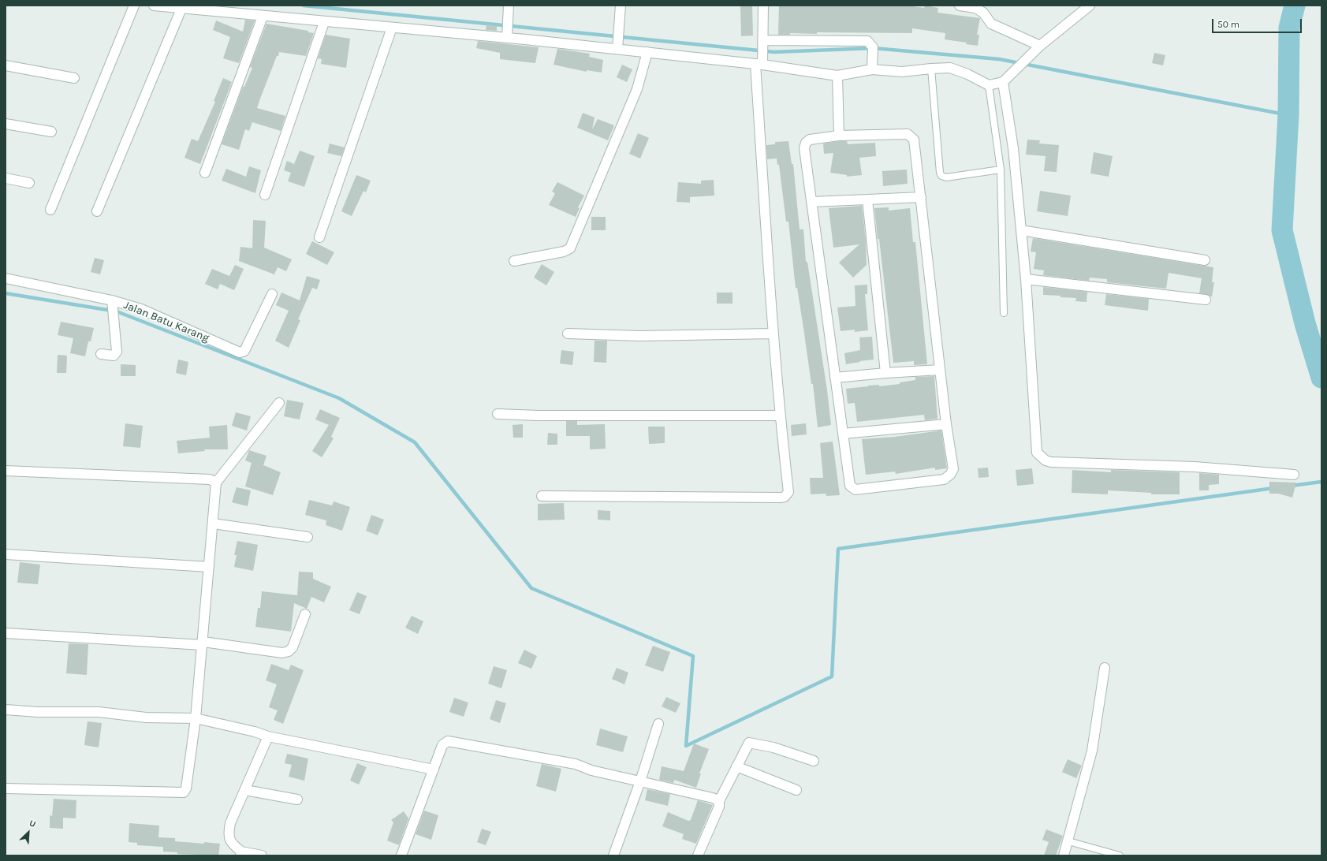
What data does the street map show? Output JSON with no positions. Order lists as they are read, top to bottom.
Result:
{
  "streets": {
    "street": ["Jalan Batu Karang"]
  },
  "scale_bar": "50 m",
  "north": "top right"
}
